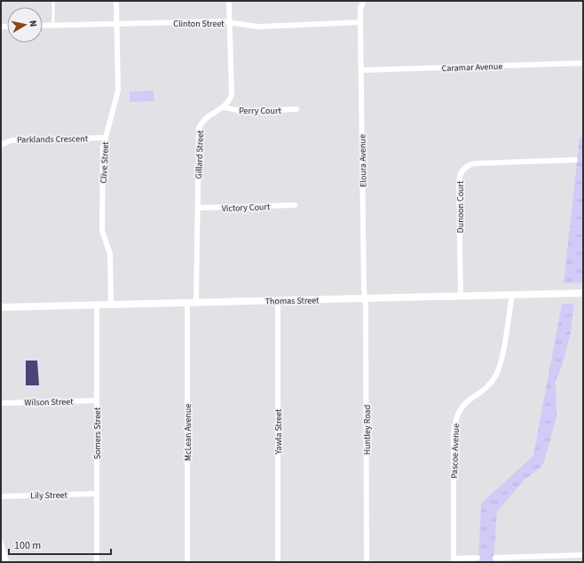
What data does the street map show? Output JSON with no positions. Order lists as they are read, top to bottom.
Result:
{
  "streets": {
    "street": [
      "Clinton Street",
      "Caramar Avenue",
      "Perry Court",
      "Parklands Crescent",
      "Gillard Street",
      "Eloura Avenue",
      "Clive Street",
      "Victory Court",
      "Dunoon Court",
      "Thomas Street",
      "Wilson Street",
      "Huntley Road",
      "Yawla Street",
      "McLean Avenue",
      "Somers Street",
      "Pascoe Avenue",
      "Lily Street"
    ]
  },
  "crossings": [
    ["Clinton Street", "Eloura Avenue"],
    ["Clinton Street", "Clive Street"],
    ["Caramar Avenue", "Eloura Avenue"],
    ["Perry Court", "Gillard Street"],
    ["Parklands Crescent", "Clive Street"],
    ["Gillard Street", "Victory Court"],
    ["Gillard Street", "Thomas Street"],
    ["Eloura Avenue", "Thomas Street"],
    ["Eloura Avenue", "Huntley Road"],
    ["Clive Street", "Thomas Street"],
    ["Dunoon Court", "Thomas Street"],
    ["Thomas Street", "Huntley Road"],
    ["Thomas Street", "Yawla Street"],
    ["Thomas Street", "McLean Avenue"],
    ["Thomas Street", "Somers Street"],
    ["Thomas Street", "Pascoe Avenue"],
    ["Wilson Street", "Somers Street"],
    ["Somers Street", "Lily Street"]
  ],
  "scale_bar": "100 m",
  "north": "right"
}
